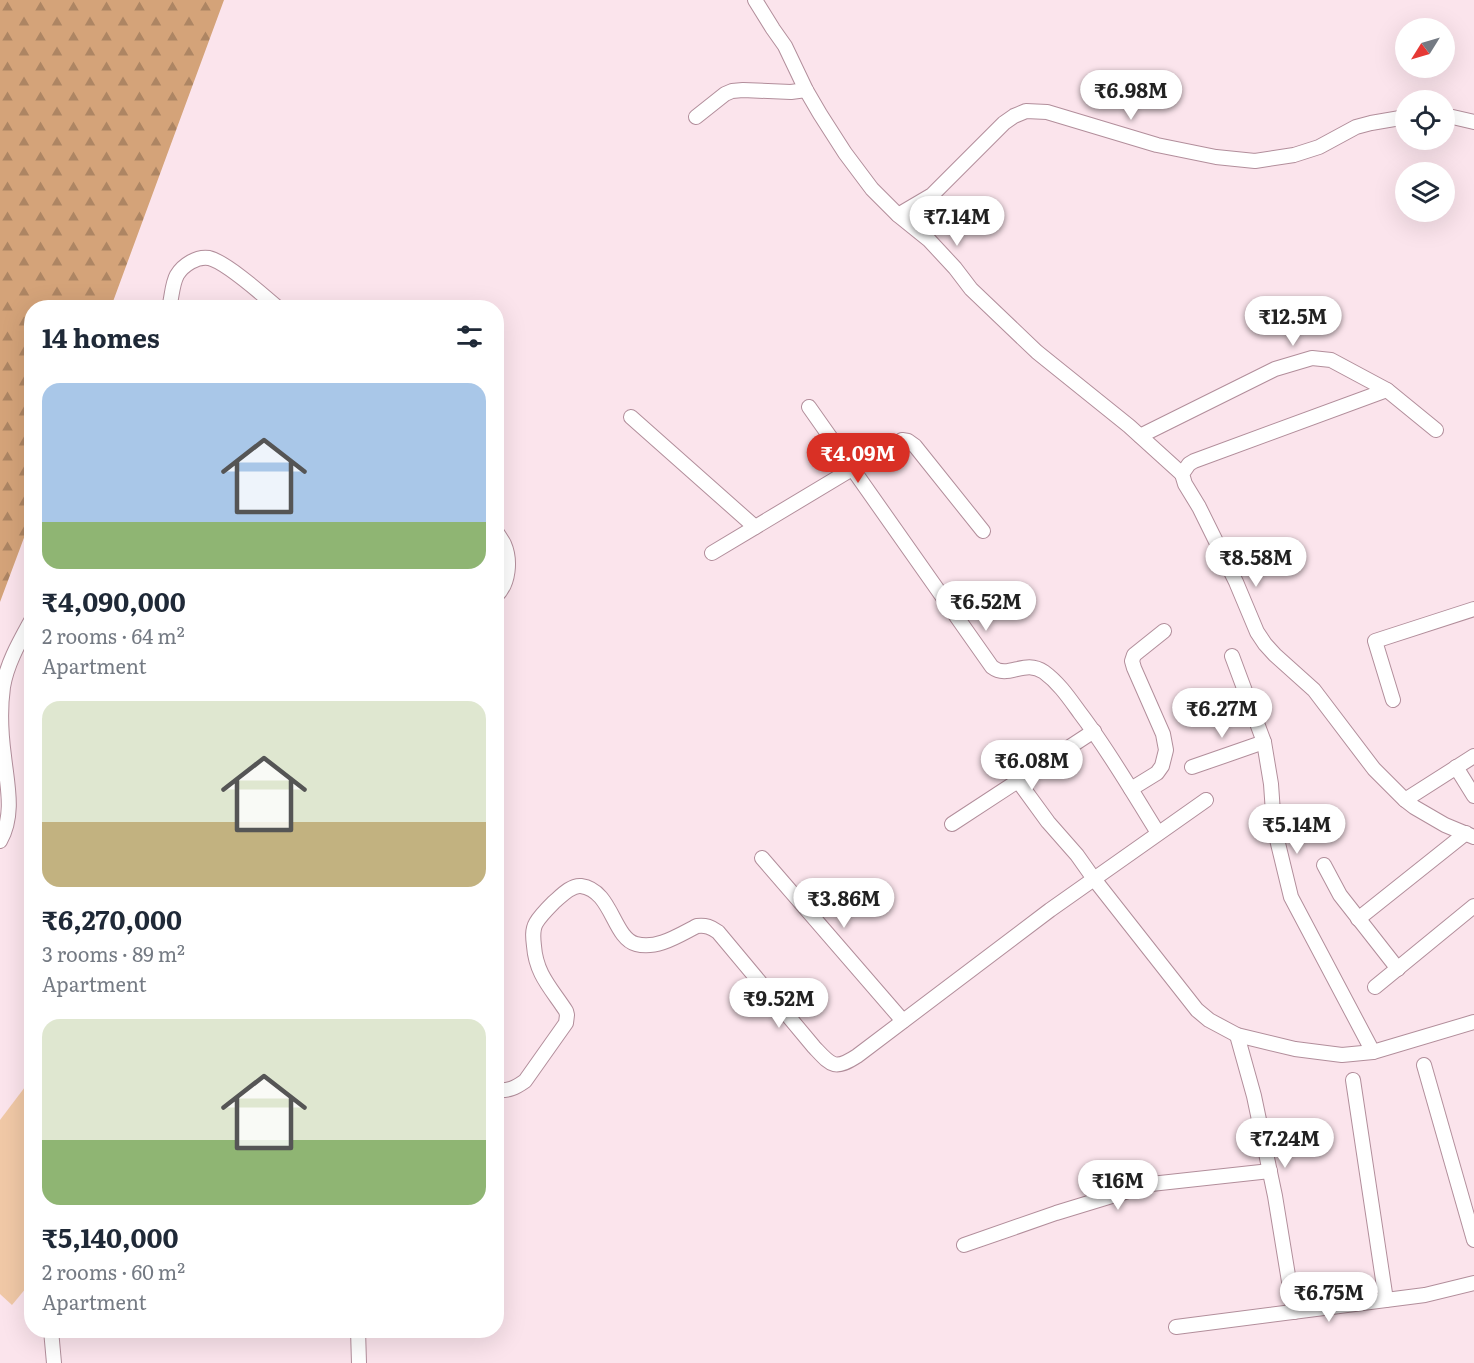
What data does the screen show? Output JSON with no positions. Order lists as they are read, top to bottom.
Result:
{
  "north": "bottom left",
  "page": {
    "price": [
      "₹6.98M",
      "₹7.14M",
      "₹12.5M",
      "₹4.09M",
      "₹8.58M",
      "₹6.52M",
      "₹6.27M",
      "₹6.08M",
      "₹5.14M",
      "₹3.86M",
      "₹9.52M",
      "₹7.24M",
      "₹16M",
      "₹6.75M"
    ],
    "heading": "14 homes",
    "list": [
      {
        "name": "₹4,090,000",
        "note": "2 rooms · 64 m² · Apartment"
      },
      {
        "name": "₹6,270,000",
        "note": "3 rooms · 89 m² · Apartment"
      },
      {
        "name": "₹5,140,000",
        "note": "2 rooms · 60 m² · Apartment"
      }
    ]
  }
}
